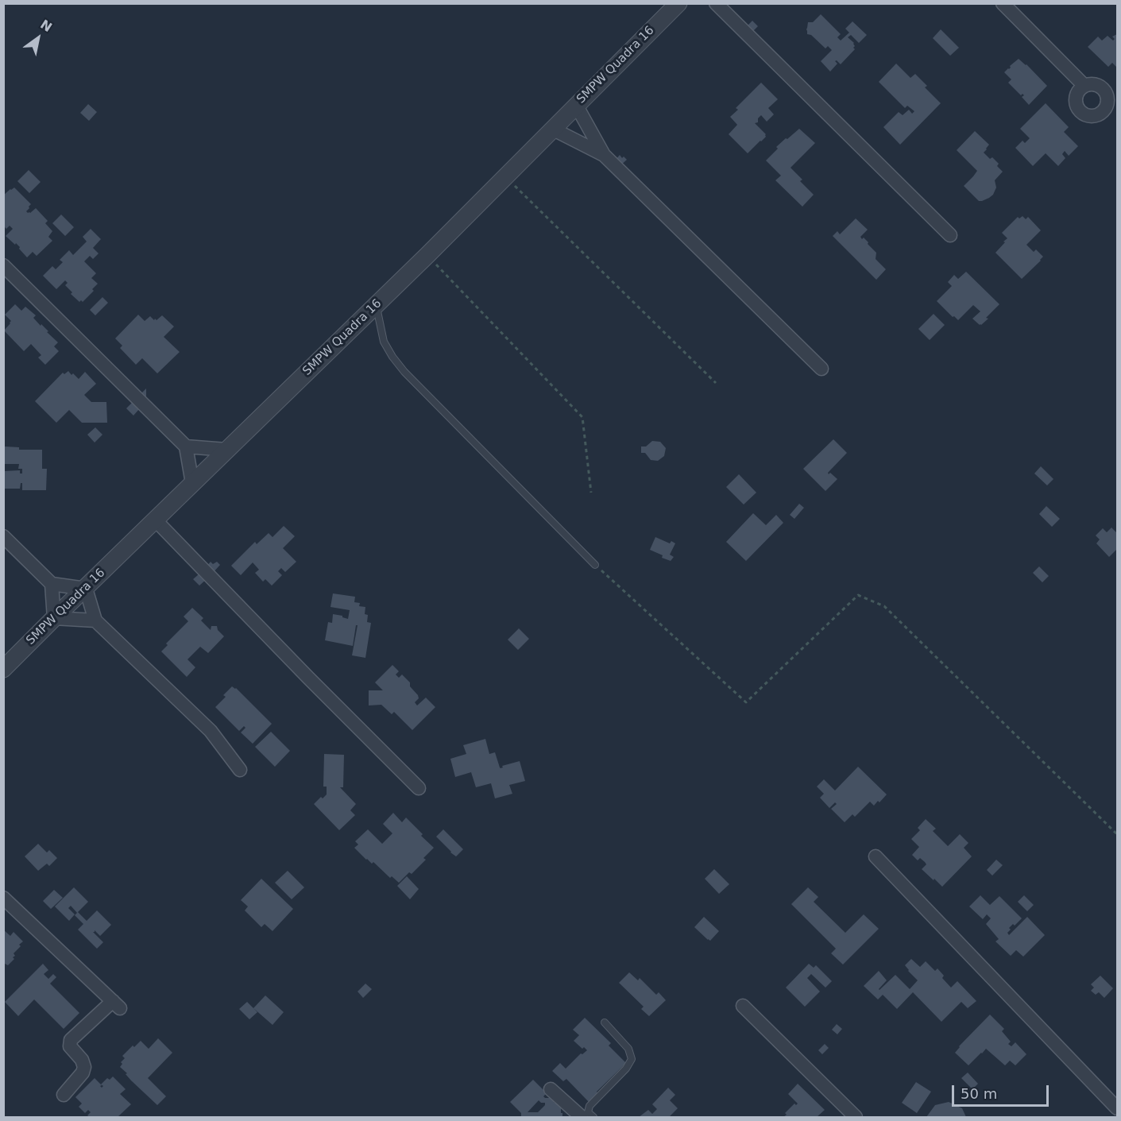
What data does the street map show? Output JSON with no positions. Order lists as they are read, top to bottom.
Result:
{
  "streets": {
    "street": ["SMPW Quadra 16"]
  },
  "scale_bar": "50 m",
  "north": "top right"
}
